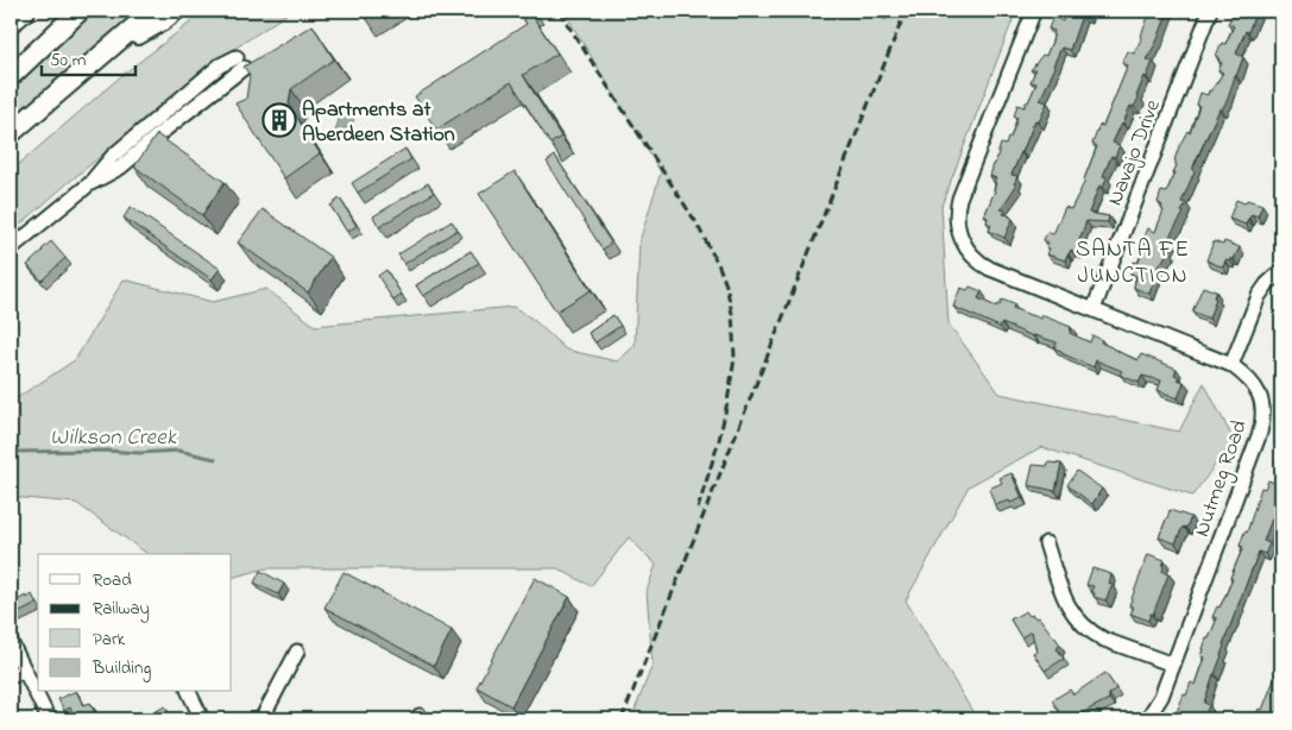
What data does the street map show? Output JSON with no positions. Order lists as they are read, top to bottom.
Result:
{
  "streets": {
    "street": ["Navajo Drive", "Nutmeg Road"]
  },
  "crossings": [
    ["Navajo Drive", "Nutmeg Road"]
  ],
  "districts": ["SANTA FE JUNCTION"],
  "water": ["Wilkson Creek"],
  "places": {
    "building": ["Apartments at Aberdeen Station"]
  },
  "legend": [
    "Road",
    "Railway",
    "Park",
    "Building"
  ],
  "scale_bar": "50 m"
}
